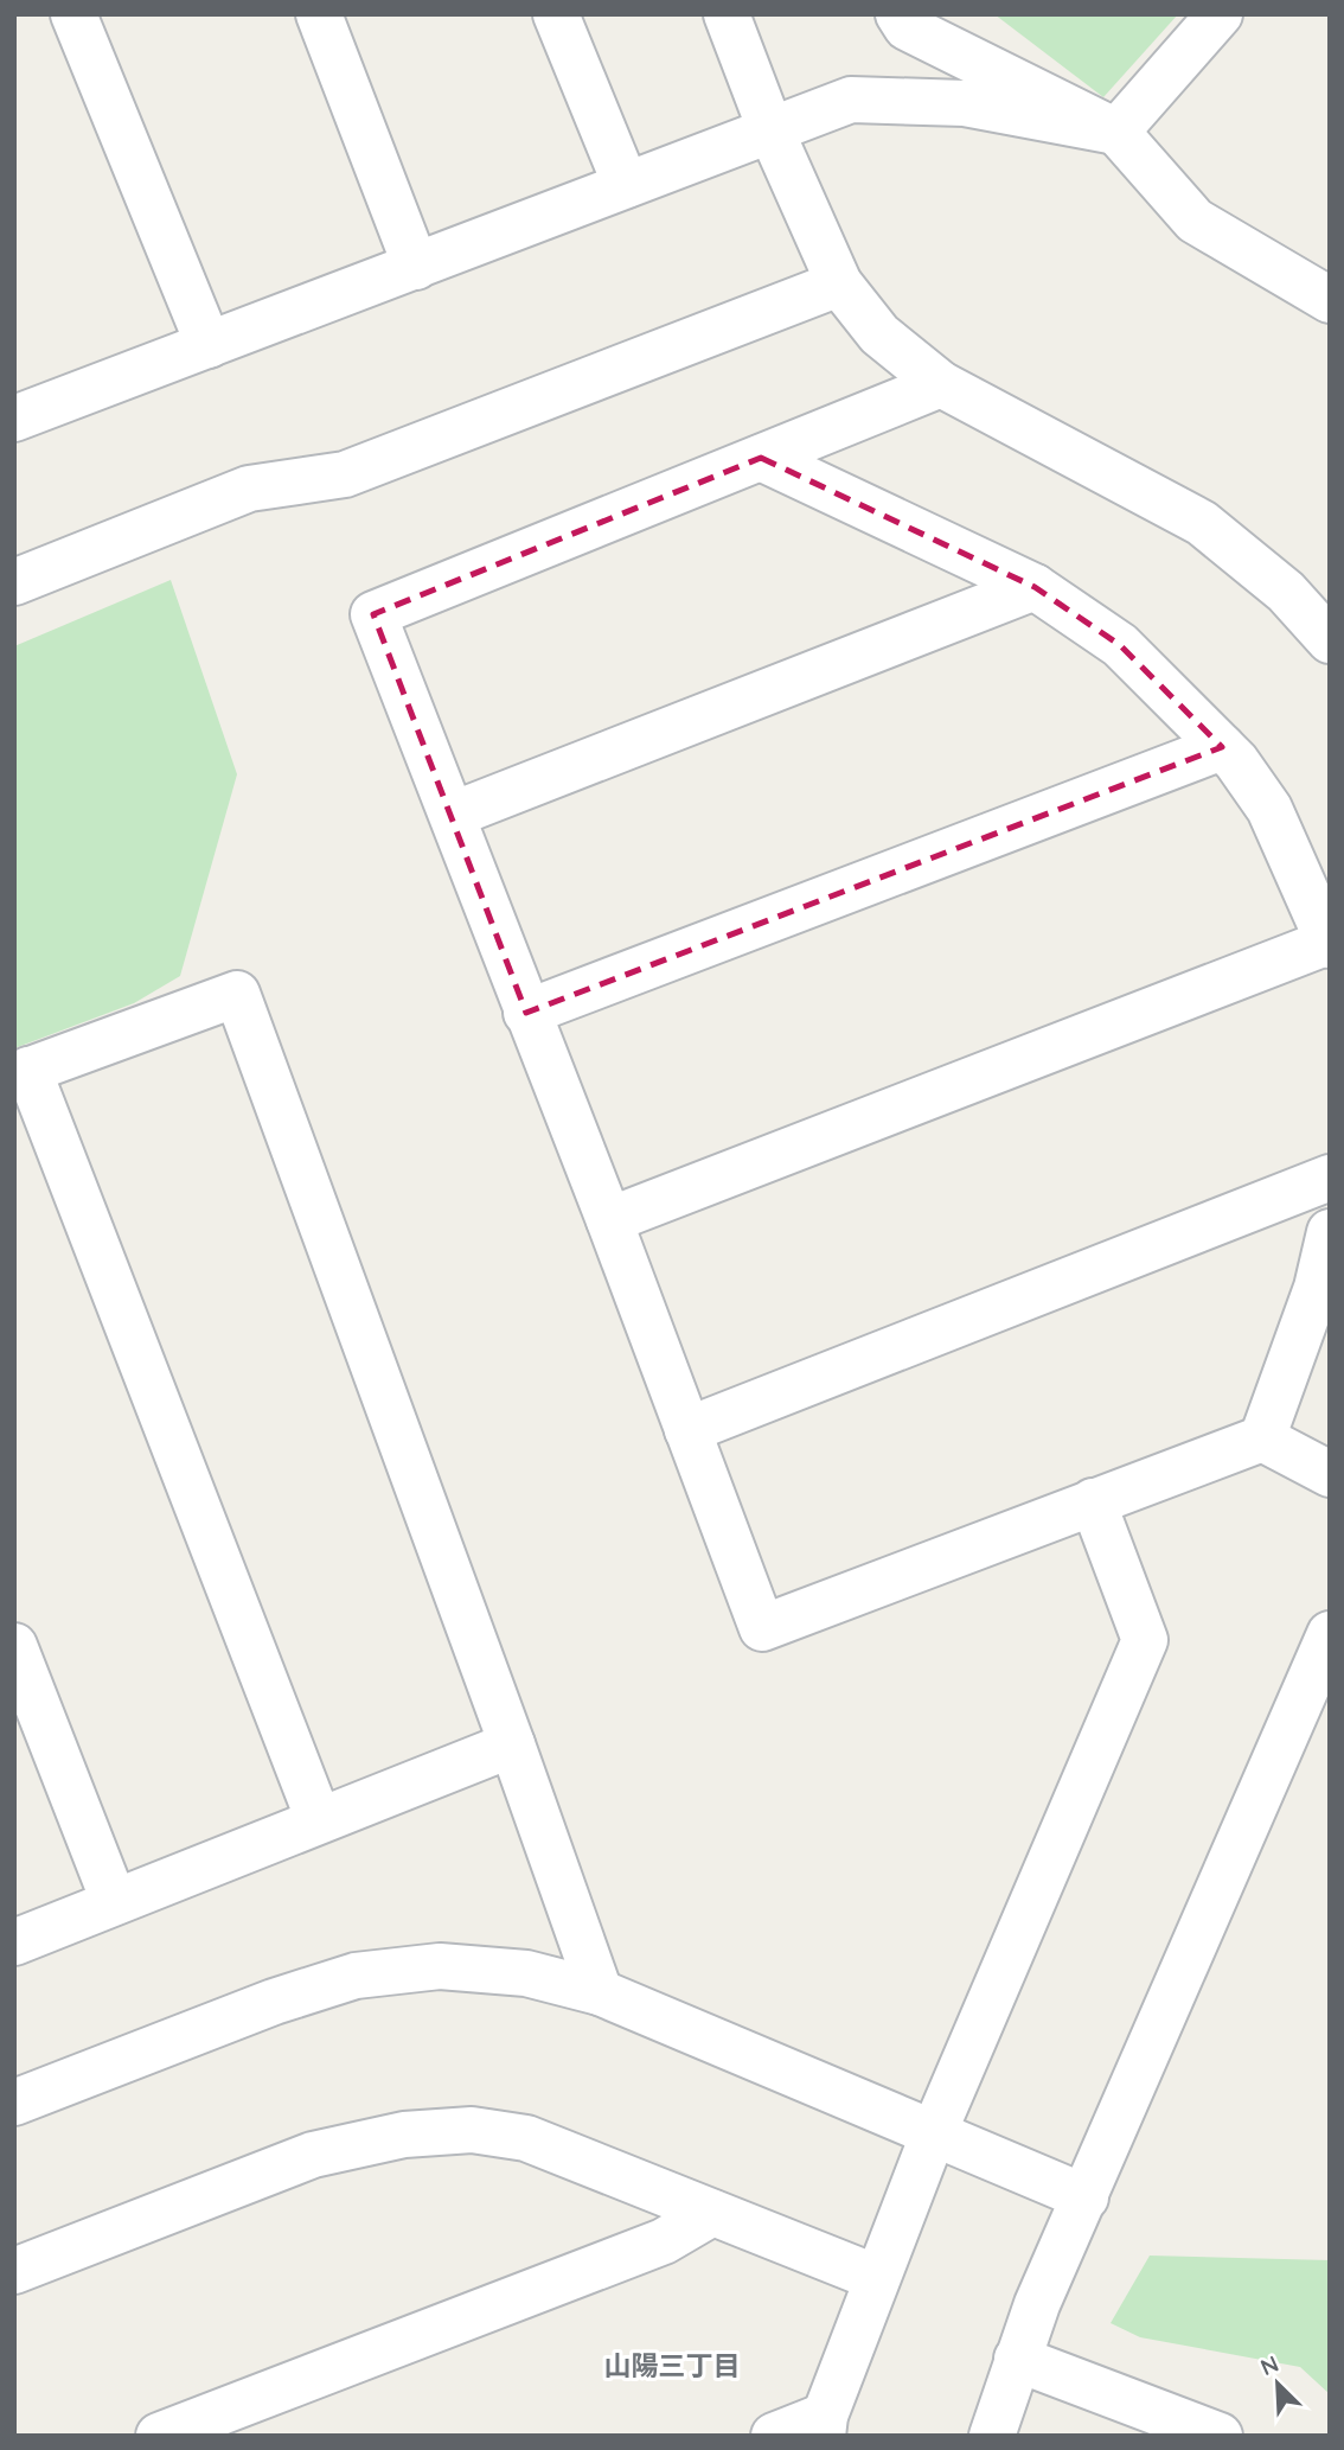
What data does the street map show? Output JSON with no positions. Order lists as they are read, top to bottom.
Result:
{
  "districts": ["山陽三丁目"],
  "north": "top left"
}
